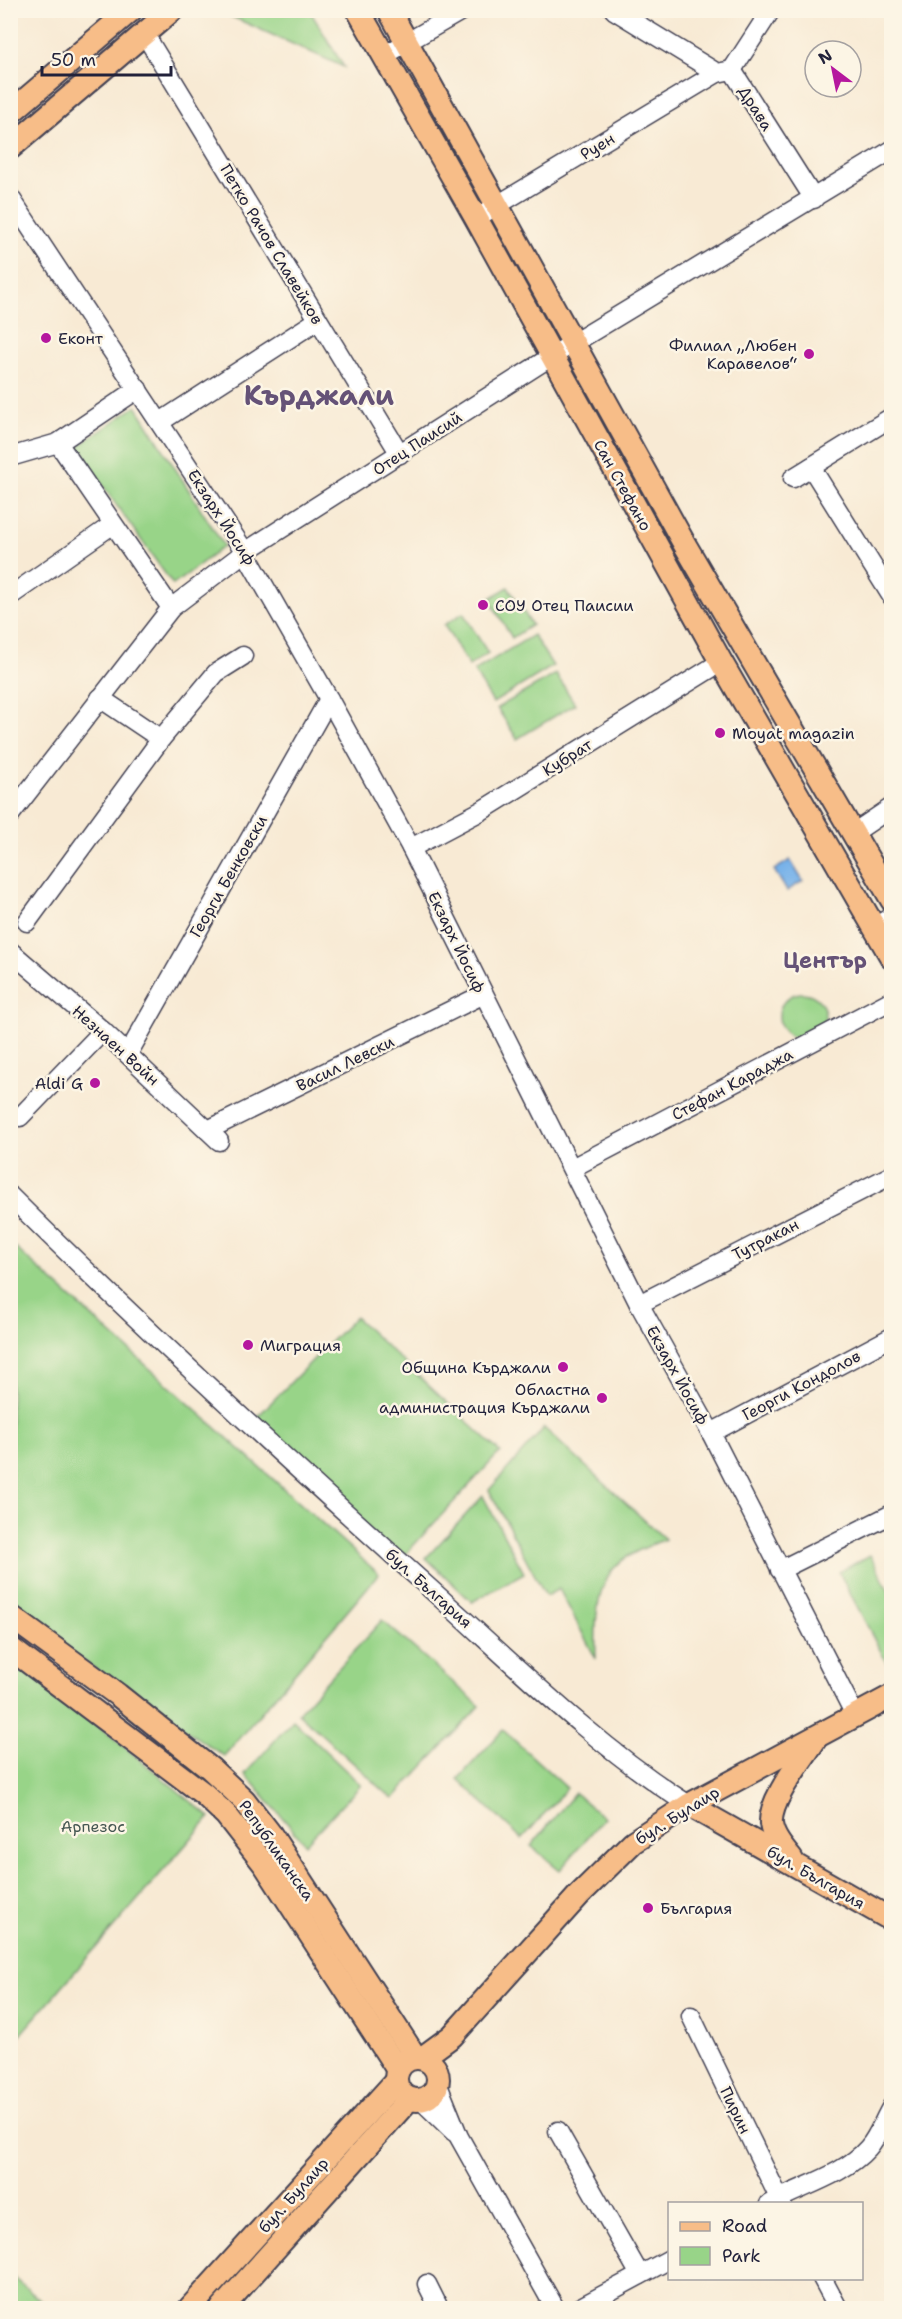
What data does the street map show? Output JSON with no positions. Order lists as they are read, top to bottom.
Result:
{
  "streets": {
    "main road": [
      "Сан Стефано",
      "бул. България",
      "бул. Булаир",
      "Републиканска"
    ],
    "street": [
      "Драва",
      "Руен",
      "Петко Рачов Славейков",
      "Отец Паисий",
      "Екзарх Йосиф",
      "Кубрат",
      "Георги Бенковски",
      "Незнаен Войн",
      "Васил Левски",
      "Стефан Караджа",
      "Тутракан",
      "Георги Кондолов",
      "Пирин"
    ]
  },
  "crossings": [
    ["Драва", "Руен"],
    ["Драва", "Отец Паисий"],
    ["Руен", "Сан Стефано"],
    ["Петко Рачов Славейков", "Отец Паисий"],
    ["Отец Паисий", "Сан Стефано"],
    ["Отец Паисий", "Екзарх Йосиф"],
    ["Сан Стефано", "Кубрат"],
    ["Екзарх Йосиф", "Кубрат"],
    ["Екзарх Йосиф", "Георги Бенковски"],
    ["Екзарх Йосиф", "Васил Левски"],
    ["Екзарх Йосиф", "Стефан Караджа"],
    ["Екзарх Йосиф", "Тутракан"],
    ["Екзарх Йосиф", "Георги Кондолов"],
    ["Екзарх Йосиф", "бул. Булаир"],
    ["Георги Бенковски", "Незнаен Войн"],
    ["Незнаен Войн", "Васил Левски"],
    ["бул. България", "бул. Булаир"],
    ["бул. Булаир", "Републиканска"]
  ],
  "districts": ["Кърджали", "Център"],
  "parks": ["Арпезос"],
  "places": [
    "Еконт",
    "Филиал „Любен Каравелов“",
    "СОУ Отец Паисии",
    "Moyat magazin",
    "Aldi G",
    "Миграция",
    "Община Кърджали",
    "Областна администрация Кърджали",
    "България"
  ],
  "legend": ["Road", "Park"],
  "scale_bar": "50 m",
  "north": "top left"
}
